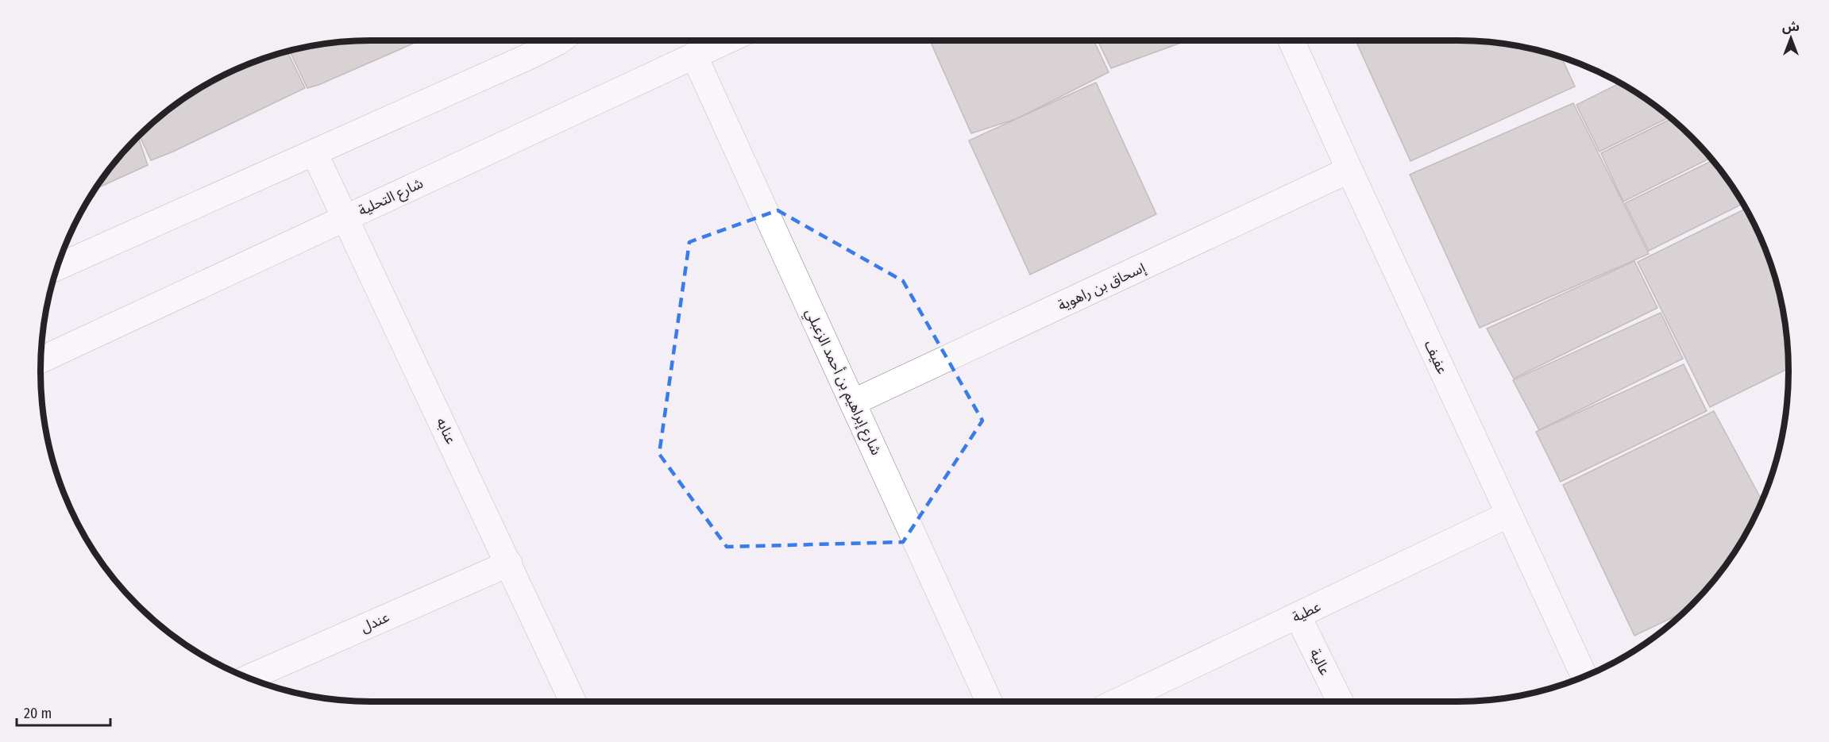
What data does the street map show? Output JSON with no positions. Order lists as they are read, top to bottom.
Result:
{
  "streets": {
    "street": [
      "شارع التحلية",
      "إسحاق بن راهوية",
      "عفيف",
      "شارع إبراهيم بن أحمد الزعبلي",
      "عنابه",
      "عطية",
      "عندل",
      "عالية"
    ]
  },
  "crossings": [
    ["شارع التحلية", "شارع إبراهيم بن أحمد الزعبلي"],
    ["شارع التحلية", "عنابه"],
    ["إسحاق بن راهوية", "عفيف"],
    ["إسحاق بن راهوية", "شارع إبراهيم بن أحمد الزعبلي"],
    ["عفيف", "عطية"],
    ["عنابه", "عندل"],
    ["عطية", "عالية"]
  ],
  "scale_bar": "20 m",
  "north": "top"
}
